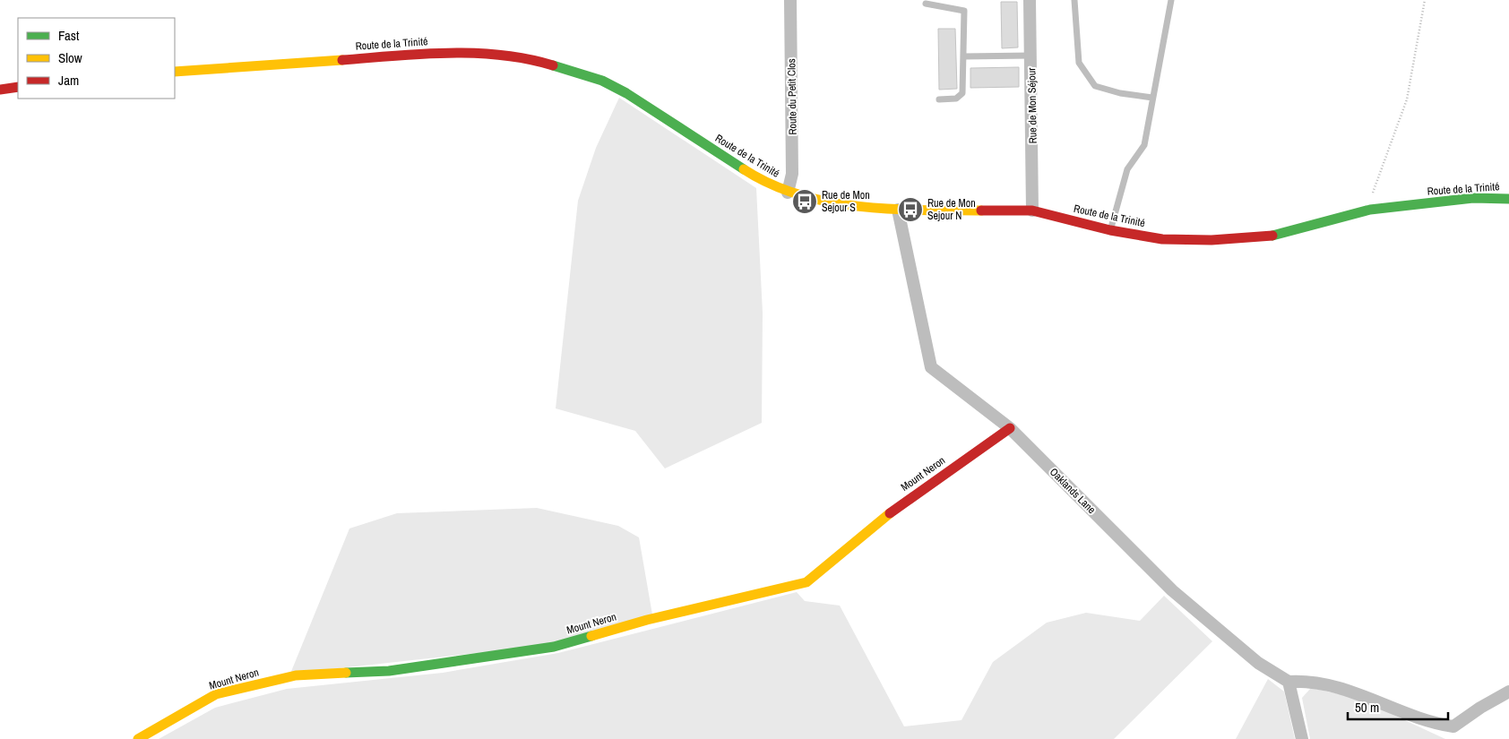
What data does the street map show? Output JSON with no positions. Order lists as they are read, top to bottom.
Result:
{
  "streets": {
    "main road": ["Route de la Trinité", "Mount Neron"],
    "street": ["Route du Petit Clos", "Rue de Mon Séjour", "Oaklands Lane"]
  },
  "crossings": [
    ["Route de la Trinité", "Route du Petit Clos"],
    ["Route de la Trinité", "Rue de Mon Séjour"],
    ["Route de la Trinité", "Oaklands Lane"],
    ["Mount Neron", "Oaklands Lane"]
  ],
  "places": {
    "bus stop": ["Rue de Mon Sejour S", "Rue de Mon Sejour N"]
  },
  "legend": ["Fast", "Slow", "Jam"],
  "scale_bar": "50 m"
}
